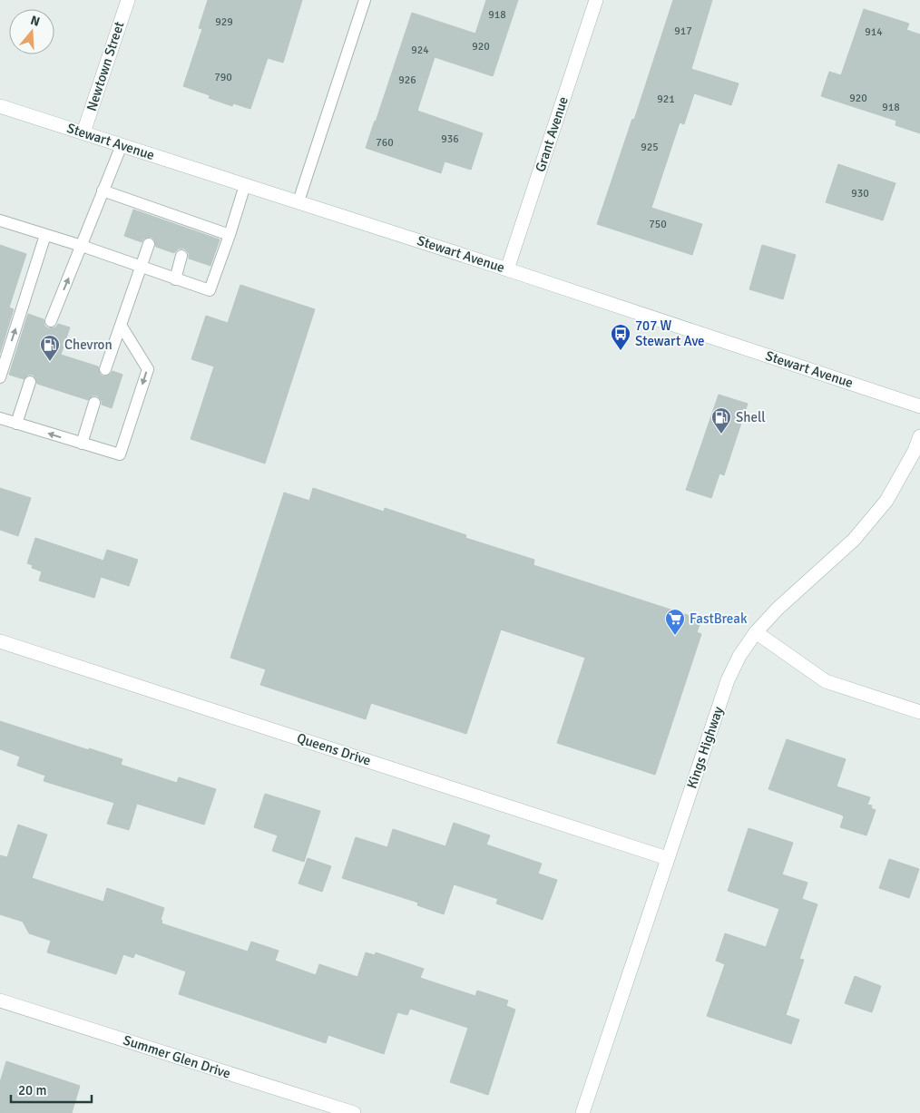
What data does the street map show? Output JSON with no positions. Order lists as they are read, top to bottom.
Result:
{
  "streets": {
    "street": [
      "Newtown Street",
      "Grant Avenue",
      "Stewart Avenue",
      "Kings Highway",
      "Queens Drive",
      "Summer Glen Drive"
    ]
  },
  "crossings": [
    ["Newtown Street", "Stewart Avenue"],
    ["Grant Avenue", "Stewart Avenue"],
    ["Kings Highway", "Queens Drive"]
  ],
  "places": {
    "bus stop": ["707 W Stewart Ave"],
    "fuel station": ["Chevron", "Shell"],
    "supermarket": ["FastBreak"]
  },
  "house_numbers": [
    "918",
    "929",
    "917",
    "914",
    "920",
    "924",
    "790",
    "926",
    "920",
    "921",
    "918",
    "936",
    "760",
    "925",
    "930",
    "750"
  ],
  "scale_bar": "20 m",
  "north": "top"
}
